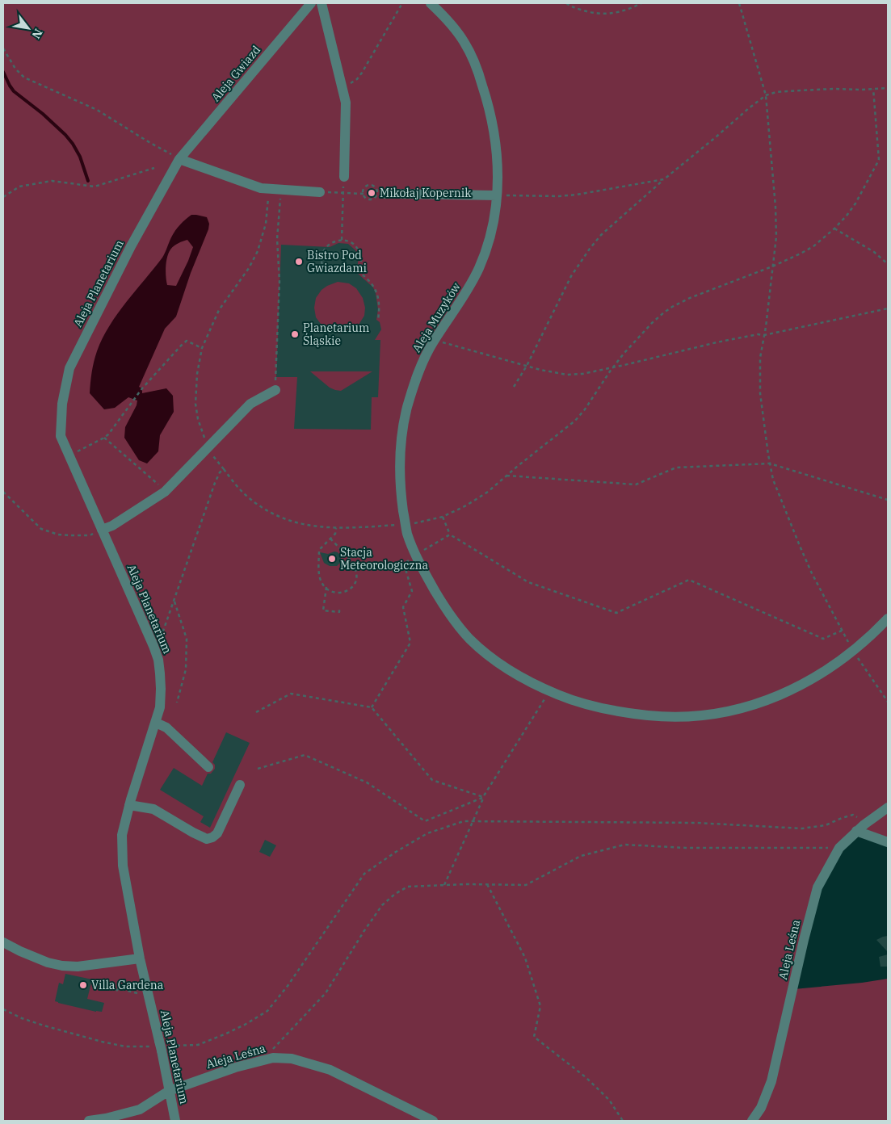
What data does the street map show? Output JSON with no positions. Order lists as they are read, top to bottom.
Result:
{
  "streets": {
    "street": [
      "Aleja Gwiazd",
      "Aleja Planetarium",
      "Aleja Muzyków",
      "Aleja Leśna"
    ]
  },
  "crossings": [
    ["Aleja Gwiazd", "Aleja Planetarium"],
    ["Aleja Planetarium", "Aleja Leśna"]
  ],
  "places": [
    "Mikołaj Kopernik",
    "Bistro Pod Gwiazdami",
    "Planetarium Śląskie",
    "Stacja Meteorologiczna",
    "Villa Gardena"
  ],
  "north": "bottom right"
}
